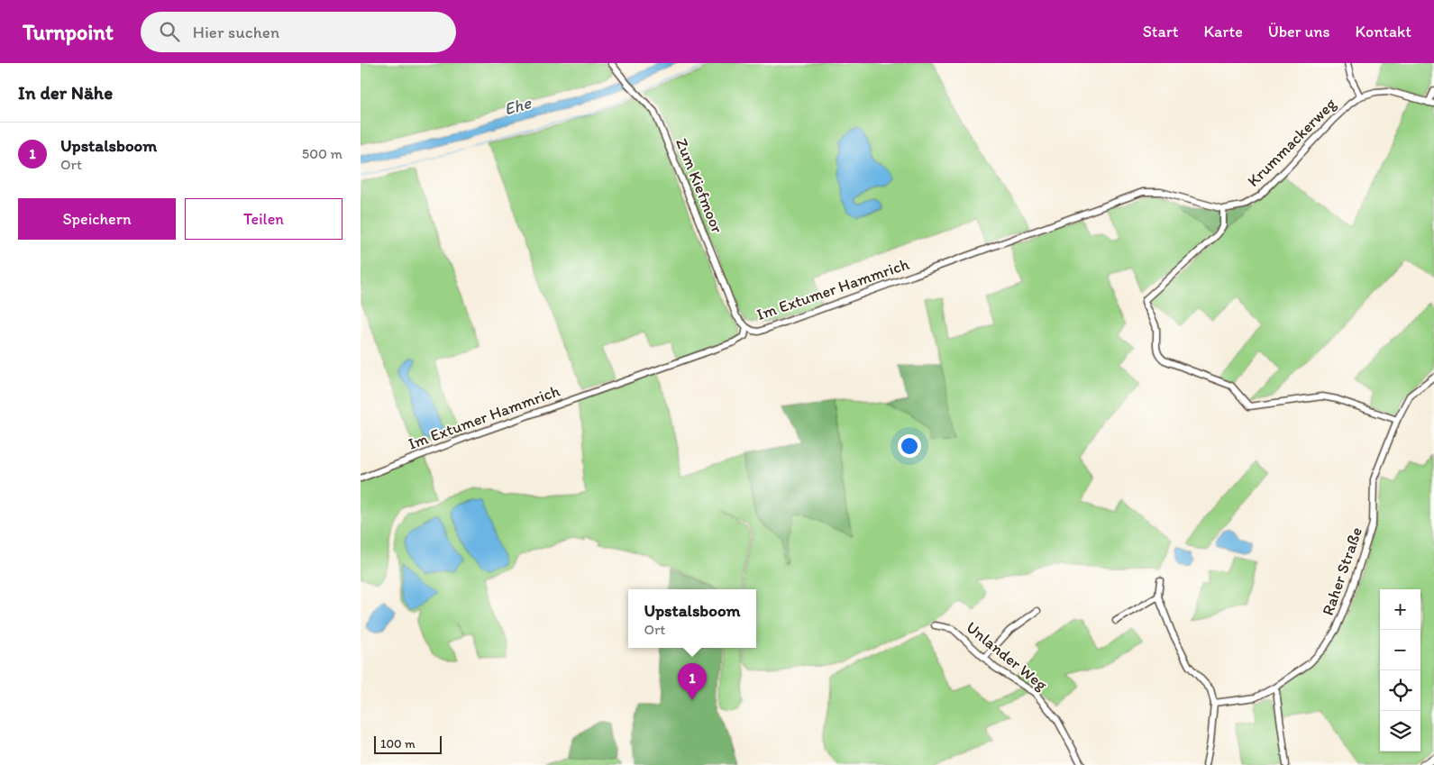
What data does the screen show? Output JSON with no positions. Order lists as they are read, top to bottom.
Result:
{
  "streets": {
    "street": [
      "Krummackerweg",
      "Zum Kiefmoor",
      "Im Extumer Hammrich",
      "Raher Straße",
      "Unlander Weg"
    ]
  },
  "crossings": [
    ["Krummackerweg", "Im Extumer Hammrich"],
    ["Zum Kiefmoor", "Im Extumer Hammrich"]
  ],
  "water": ["Ehe"],
  "scale_bar": "100 m",
  "page": {
    "header": "Turnpoint",
    "search": "Hier suchen",
    "nav": [
      "Start",
      "Karte",
      "Über uns",
      "Kontakt"
    ],
    "heading": "In der Nähe",
    "list": [
      {
        "mark": "1",
        "name": "Upstalsboom",
        "note": "Ort",
        "value": "500 m"
      }
    ],
    "buttons": ["Speichern", "Teilen"],
    "map_buttons": ["+", "−"],
    "popup": ["Upstalsboom", "Ort"],
    "pins": "1",
    "scale": "100 m"
  }
}
